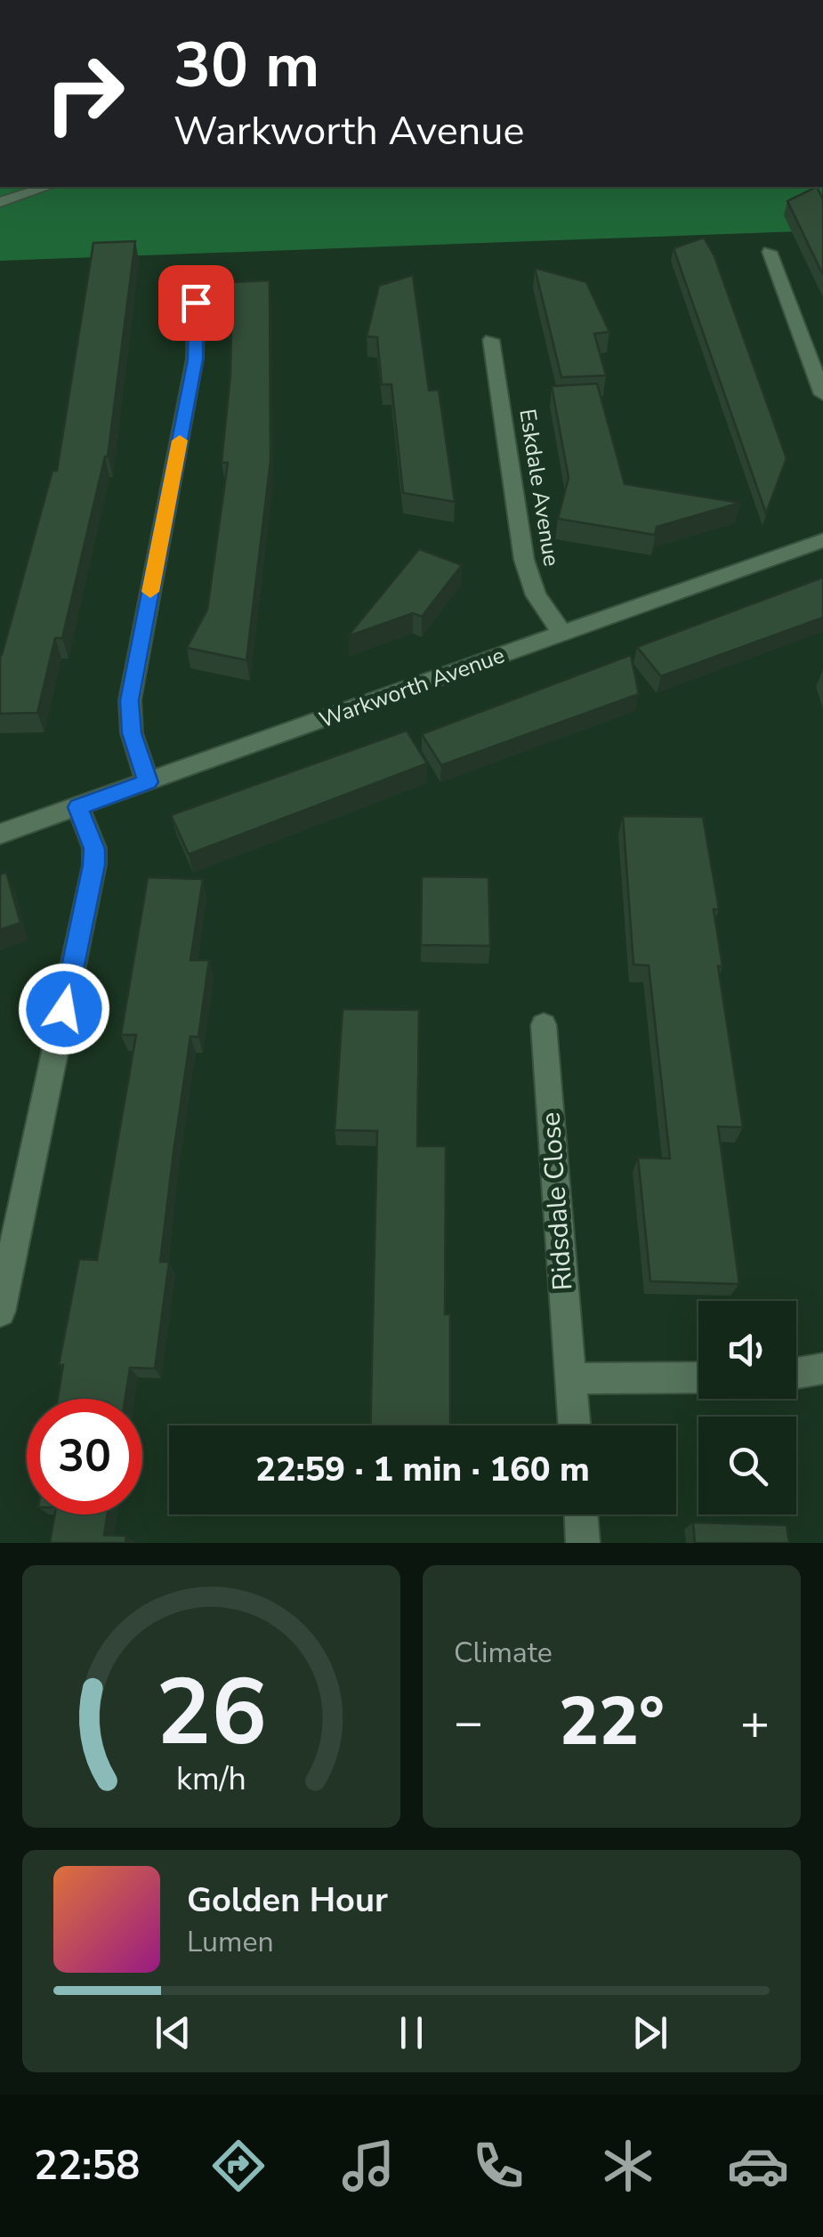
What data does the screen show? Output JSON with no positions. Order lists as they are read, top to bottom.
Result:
{
  "streets": {
    "street": ["Eskdale Avenue", "Warkworth Avenue", "Ridsdale Close"]
  },
  "crossings": [
    ["Eskdale Avenue", "Warkworth Avenue"]
  ],
  "page": {
    "turn": ["30 m", "Warkworth Avenue"],
    "limit": "30",
    "trip": "22:59 · 1 min · 160 m",
    "tile": "Climate",
    "heat": ["−", "22°", "+"],
    "song": ["Golden Hour", "Lumen"],
    "tabs": "22:58",
    "gauge": ["26", "km/h"]
  }
}
